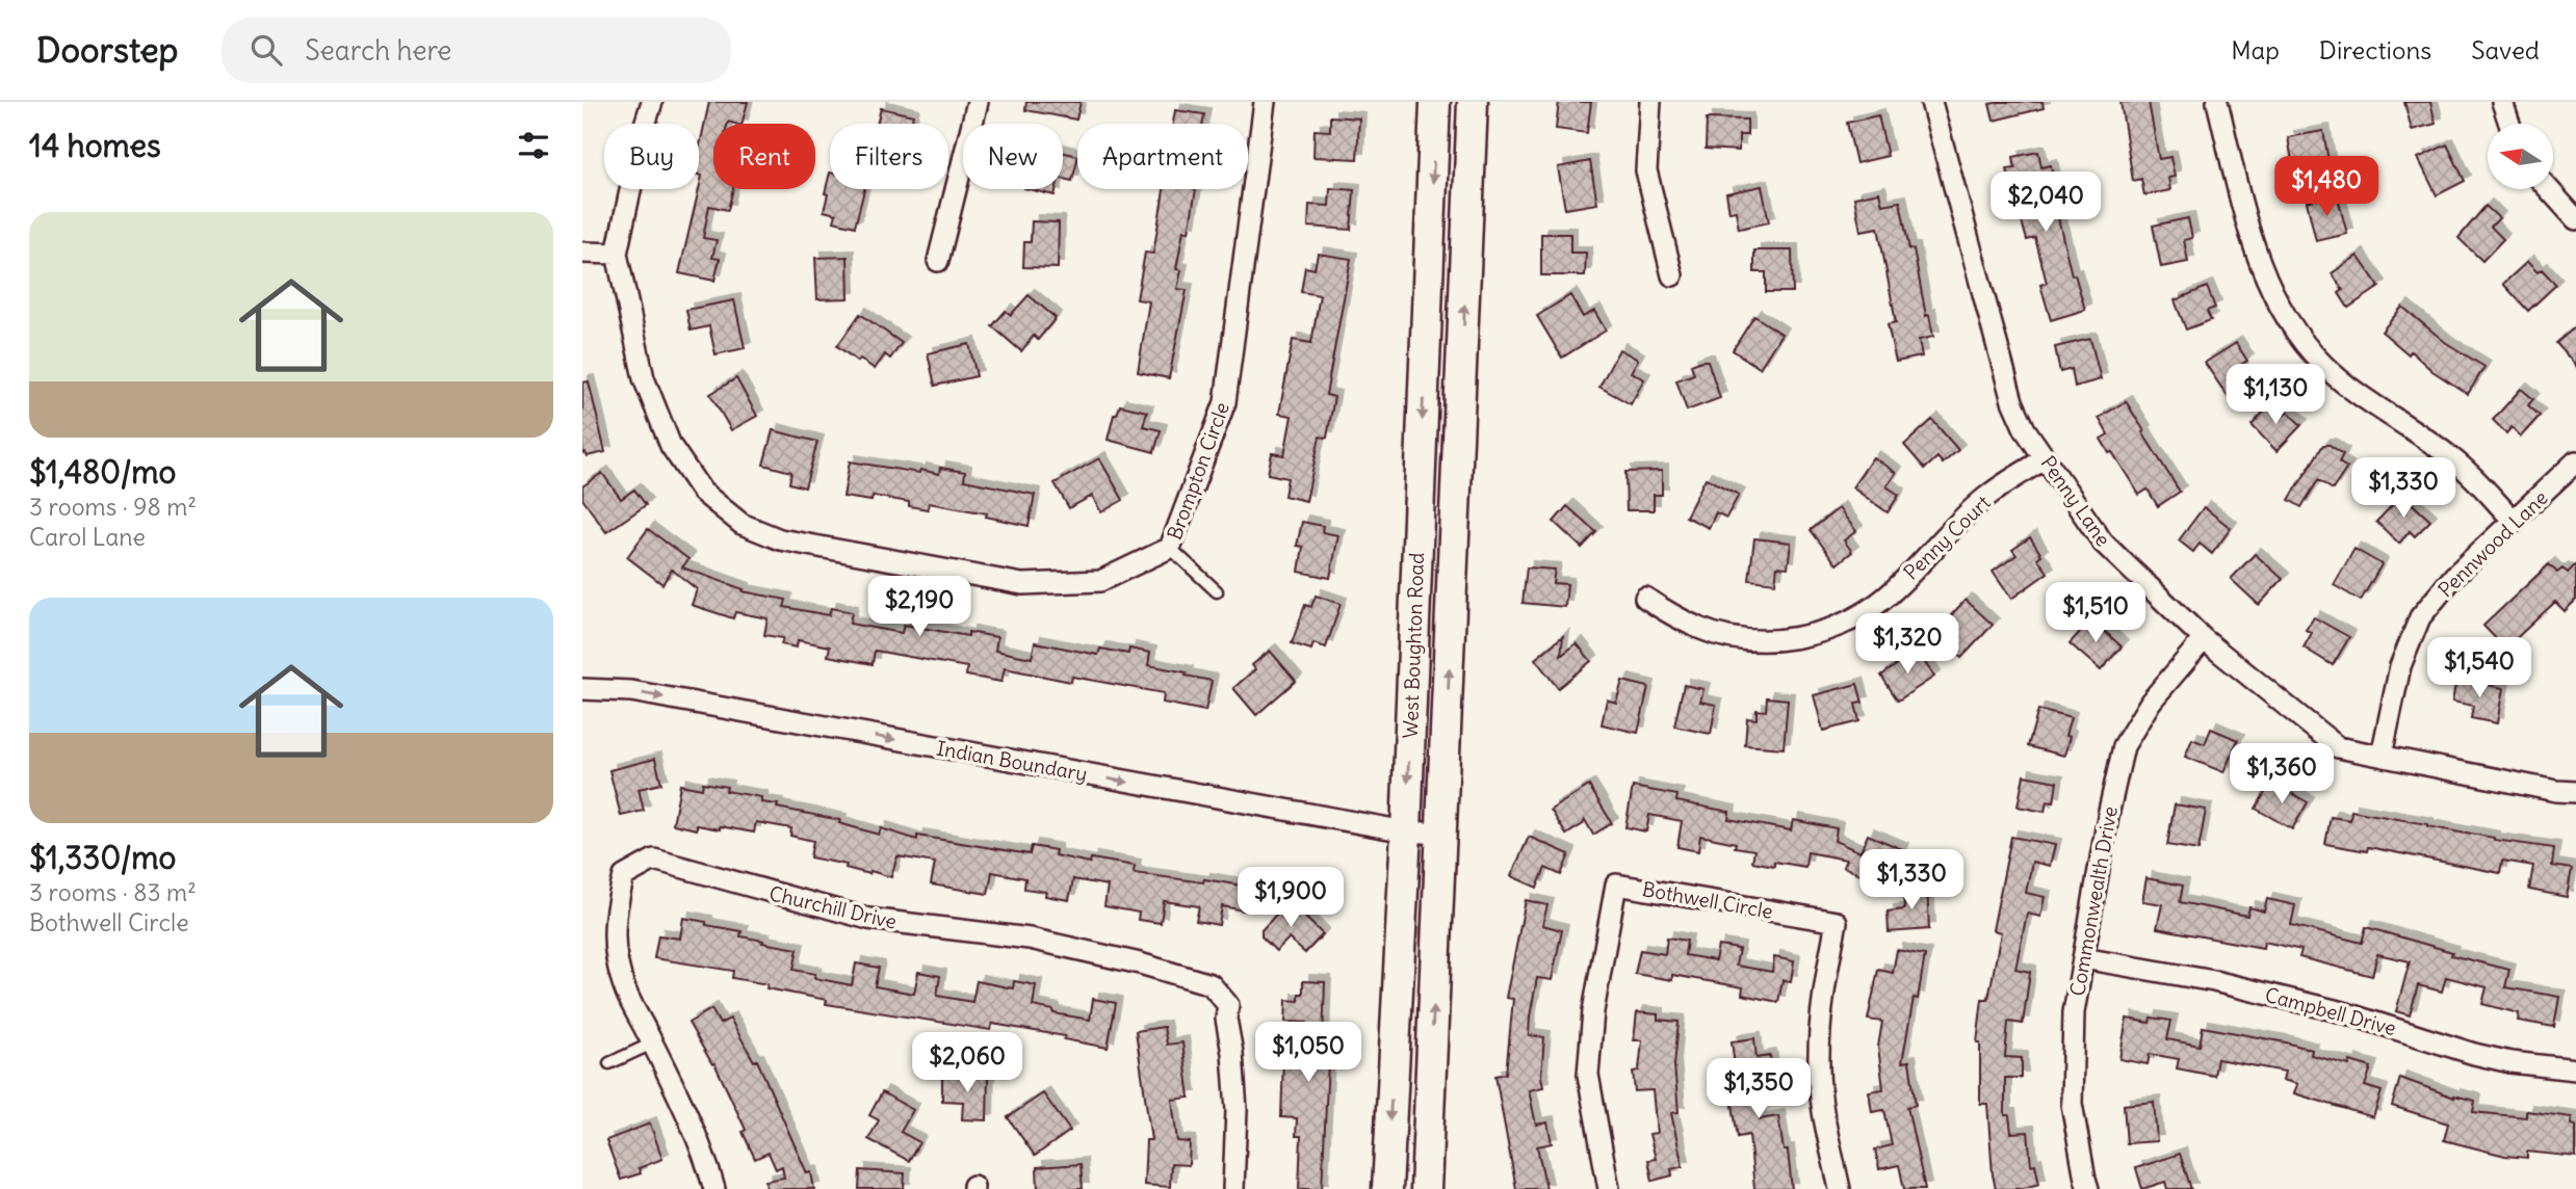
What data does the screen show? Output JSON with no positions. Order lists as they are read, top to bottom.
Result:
{
  "streets": {
    "main road": ["West Boughton Road"],
    "street": [
      "Brompton Circle",
      "Penny Lane",
      "Penny Court",
      "Pennwood Lane",
      "Indian Boundary",
      "Bothwell Circle",
      "Commonwealth Drive",
      "Churchill Drive",
      "Campbell Drive"
    ]
  },
  "crossings": [
    ["Penny Lane", "Penny Court"],
    ["Penny Lane", "Pennwood Lane"],
    ["Penny Lane", "Commonwealth Drive"],
    ["West Boughton Road", "Indian Boundary"],
    ["Commonwealth Drive", "Campbell Drive"]
  ],
  "one_way": ["Indian Boundary"],
  "north": "left",
  "page": {
    "header": "Doorstep",
    "search": "Search here",
    "nav": ["Map", "Directions", "Saved"],
    "heading": "14 homes",
    "chip": [
      "Buy",
      "Rent",
      "Filters",
      "New",
      "Apartment"
    ],
    "price": [
      "$1,480",
      "$2,040",
      "$1,130",
      "$1,330",
      "$2,190",
      "$1,510",
      "$1,320",
      "$1,540",
      "$1,360",
      "$1,330",
      "$1,900",
      "$1,050",
      "$2,060",
      "$1,350"
    ],
    "list": [
      {
        "name": "$1,480/mo",
        "note": "3 rooms · 98 m² · Carol Lane"
      },
      {
        "name": "$1,330/mo",
        "note": "3 rooms · 83 m² · Bothwell Circle"
      }
    ]
  }
}
